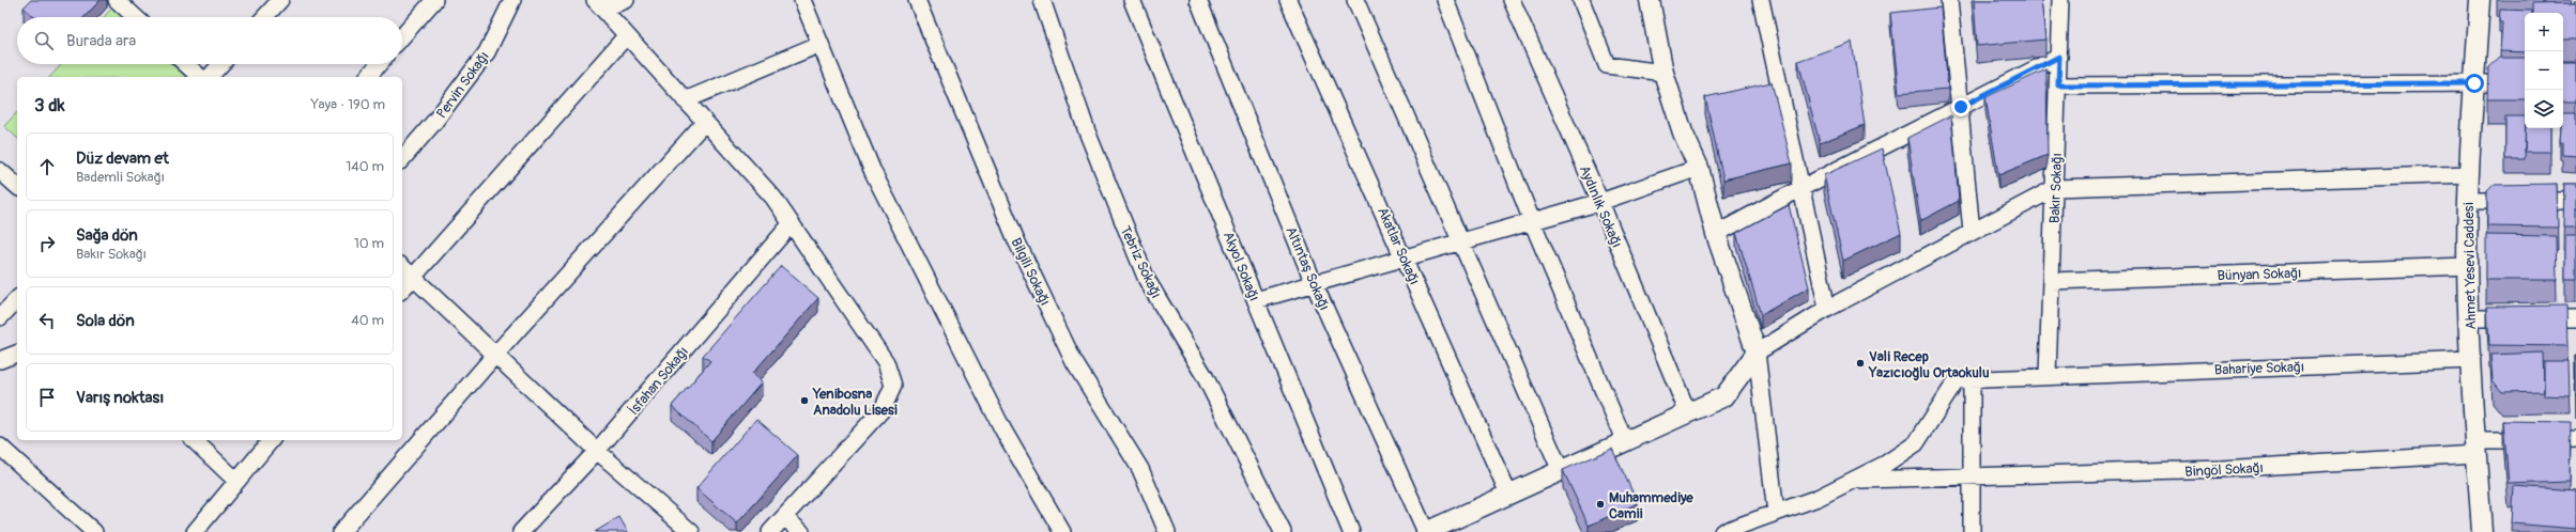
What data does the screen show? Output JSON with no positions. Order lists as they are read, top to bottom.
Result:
{
  "streets": {
    "street": [
      "Pervin Sokağı",
      "Bakır Sokağı",
      "Aydınlık Sokağı",
      "Akatlar Sokağı",
      "Tebriz Sokağı",
      "Akyol Sokağı",
      "Ahmet Yesevi Caddesi",
      "Altıntaş Sokağı",
      "Bilgili Sokağı",
      "Bünyan Sokağı",
      "Bahariye Sokağı",
      "İsfahan Sokağı",
      "Bingöl Sokağı"
    ]
  },
  "crossings": [
    ["Bakır Sokağı", "Bünyan Sokağı"],
    ["Bakır Sokağı", "Bahariye Sokağı"],
    ["Ahmet Yesevi Caddesi", "Bünyan Sokağı"],
    ["Ahmet Yesevi Caddesi", "Bahariye Sokağı"],
    ["Ahmet Yesevi Caddesi", "Bingöl Sokağı"],
    ["Bahariye Sokağı", "Bingöl Sokağı"]
  ],
  "places": ["Vali Recep Yazıcıoğlu Ortaokulu", "Yenibosna Anadolu Lisesi", "Muhammediye Camii"],
  "page": {
    "map_buttons": ["+", "−"],
    "search": "Burada ara",
    "heading": ["3 dk", "Yaya · 190 m"],
    "list": [
      ["Düz devam et", "Bademli Sokağı", "140 m"],
      ["Sağa dön", "Bakır Sokağı", "10 m"],
      ["Sola dön", "40 m"],
      "Varış noktası"
    ]
  }
}
